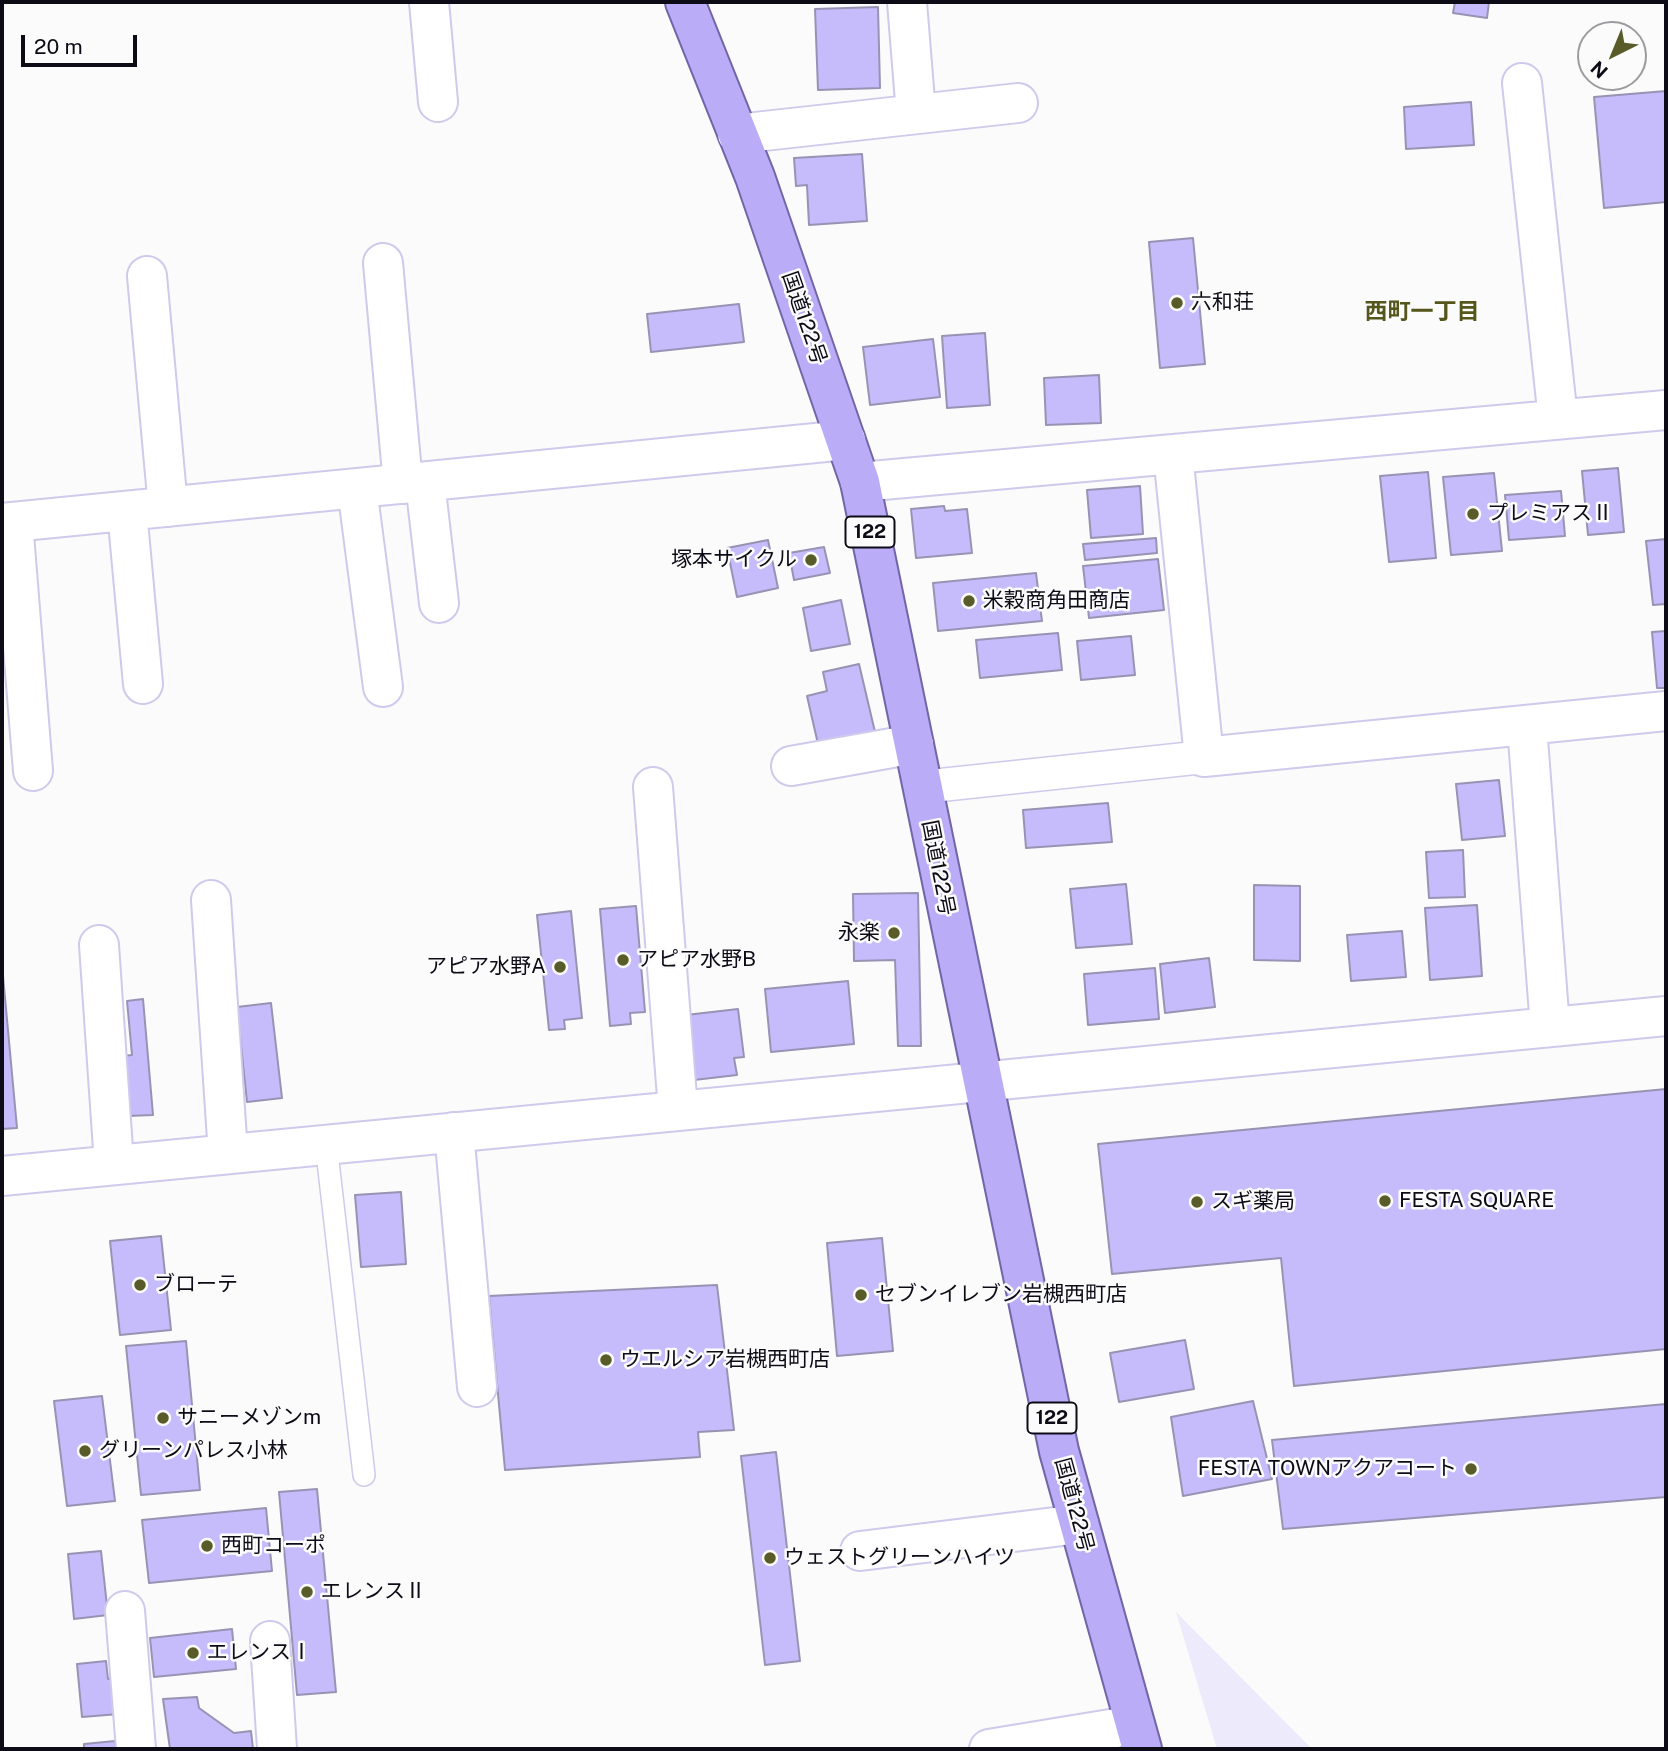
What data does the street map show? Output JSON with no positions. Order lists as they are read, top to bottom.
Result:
{
  "streets": {
    "highway": ["国道122号", "122"]
  },
  "districts": ["西町一丁目"],
  "places": [
    "六和荘",
    "プレミアスⅡ",
    "塚本サイクル",
    "米穀商角田商店",
    "永楽",
    "アピア水野B",
    "アピア水野A",
    "FESTA SQUARE",
    "スギ薬局",
    "ブローテ",
    "セブンイレブン岩槻西町店",
    "ウエルシア岩槻西町店",
    "サニーメゾンm",
    "グリーンパレス小林",
    "FESTA TOWNアクアコート",
    "西町コーポ",
    "ウェストグリーンハイツ",
    "エレンスⅡ",
    "エレンスⅠ"
  ],
  "scale_bar": "20 m",
  "north": "bottom left"
}
